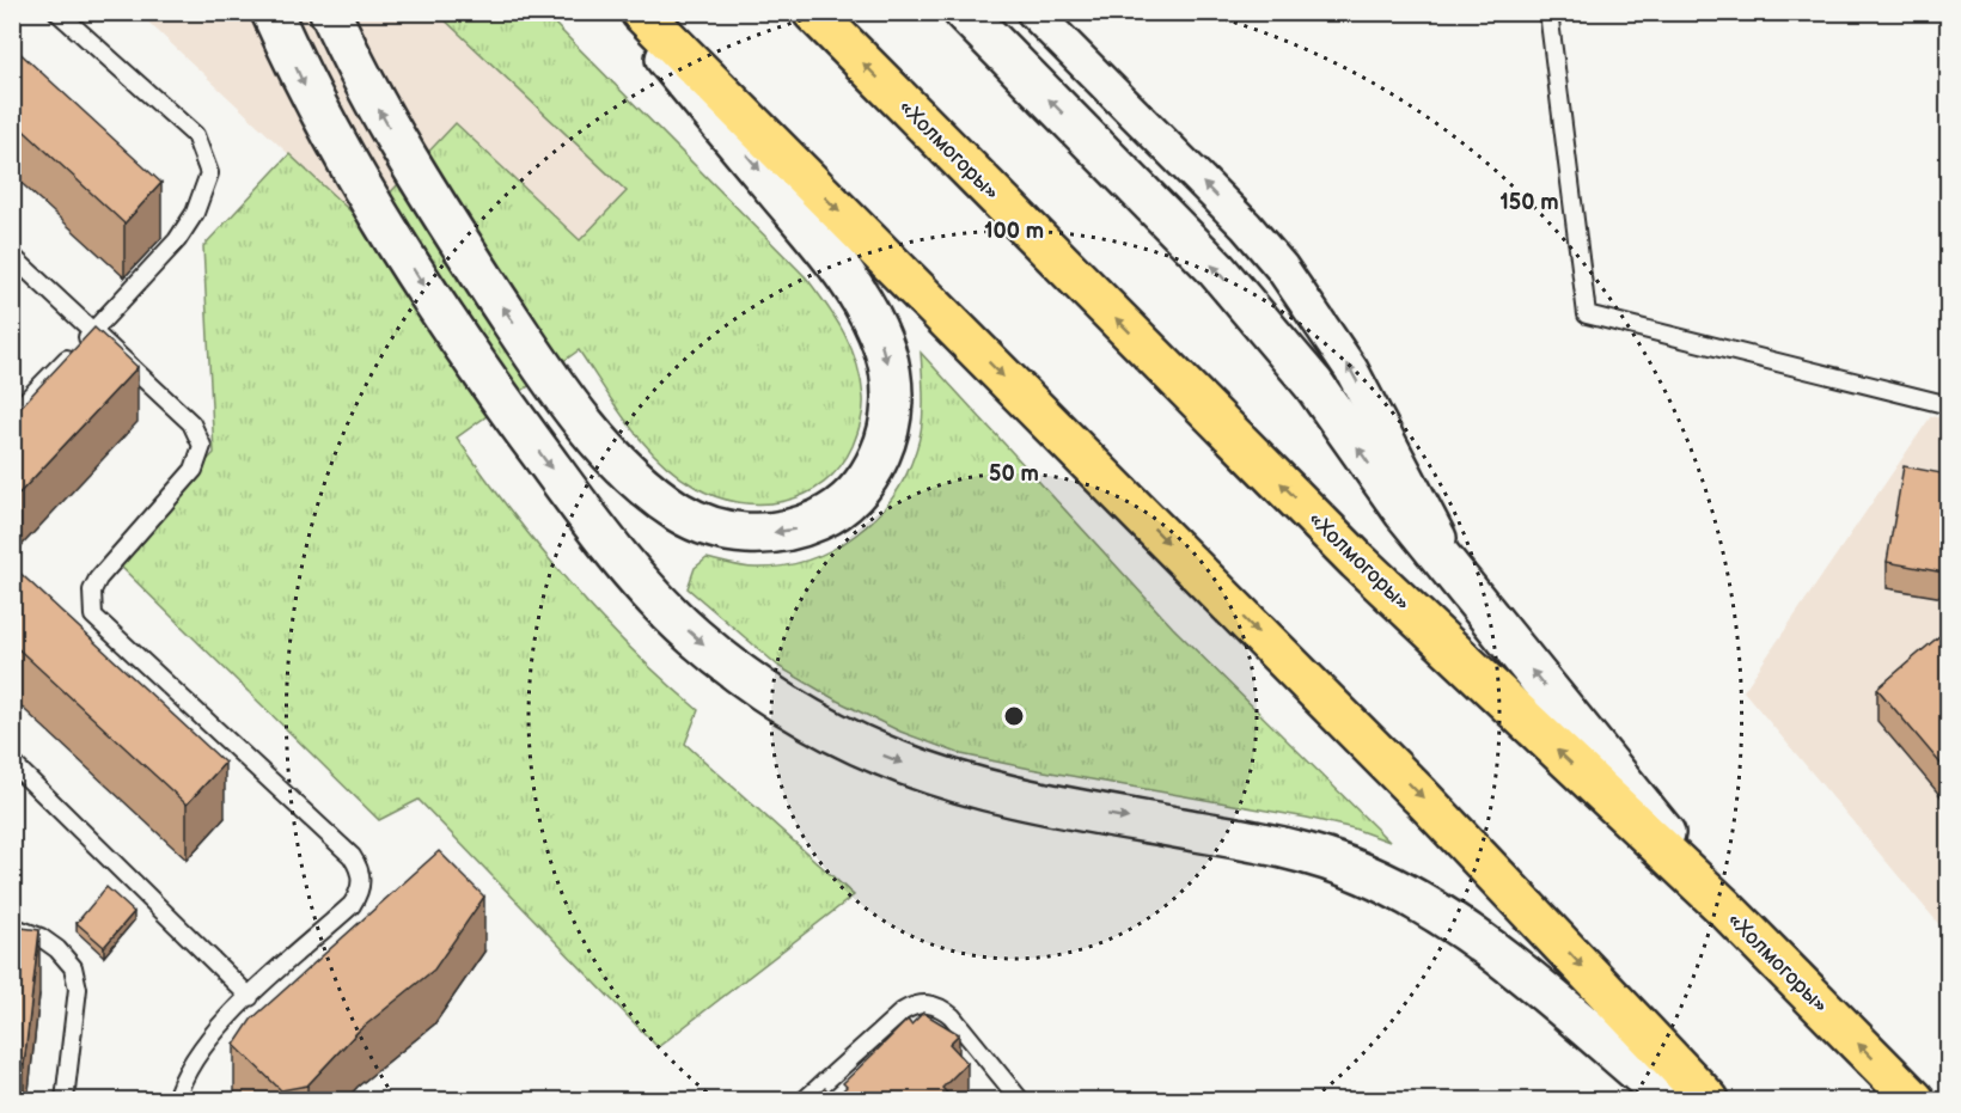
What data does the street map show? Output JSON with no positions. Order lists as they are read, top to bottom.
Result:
{
  "streets": {
    "highway": ["«Холмогоры»"]
  },
  "rings": ["150 m", "100 m", "50 m"]
}
